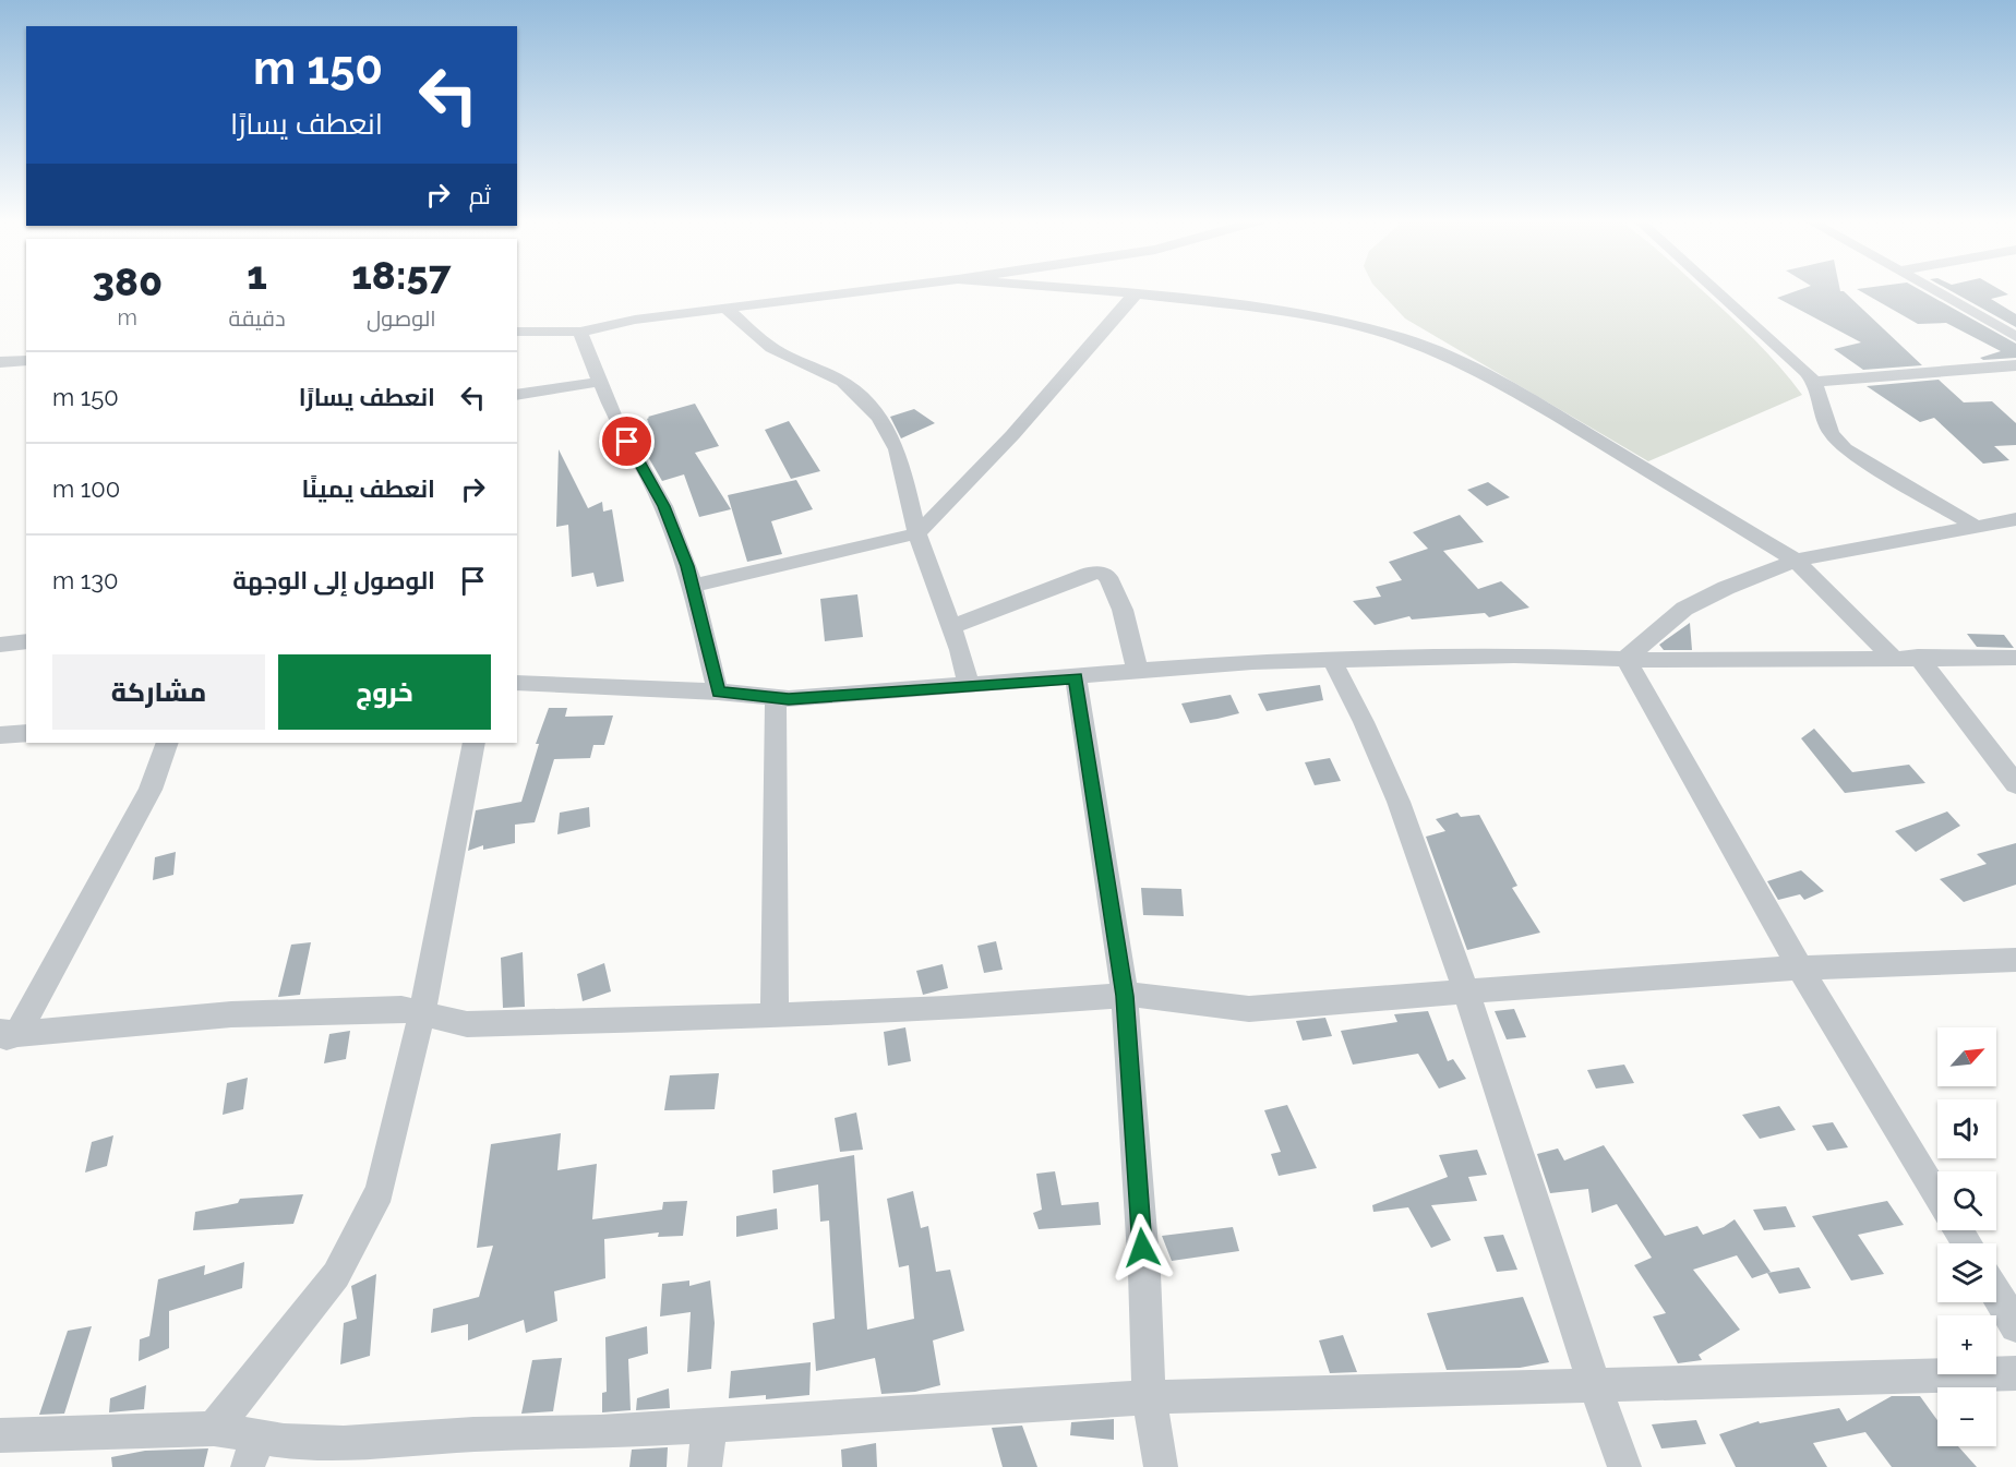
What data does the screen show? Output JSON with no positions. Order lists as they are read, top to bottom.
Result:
{
  "north": "top right",
  "page": {
    "turn": ["150 m", "انعطف يسارًا"],
    "then": "ثم",
    "eta": [
      "18:57",
      "الوصول",
      "1",
      "دقيقة",
      "380",
      "m"
    ],
    "list": [
      {
        "name": "انعطف يسارًا",
        "value": "150 m"
      },
      {
        "name": "انعطف يمينًا",
        "value": "100 m"
      },
      {
        "name": "الوصول إلى الوجهة",
        "value": "130 m"
      }
    ],
    "buttons": ["خروج", "مشاركة"],
    "map_buttons": ["+", "−"]
  }
}
